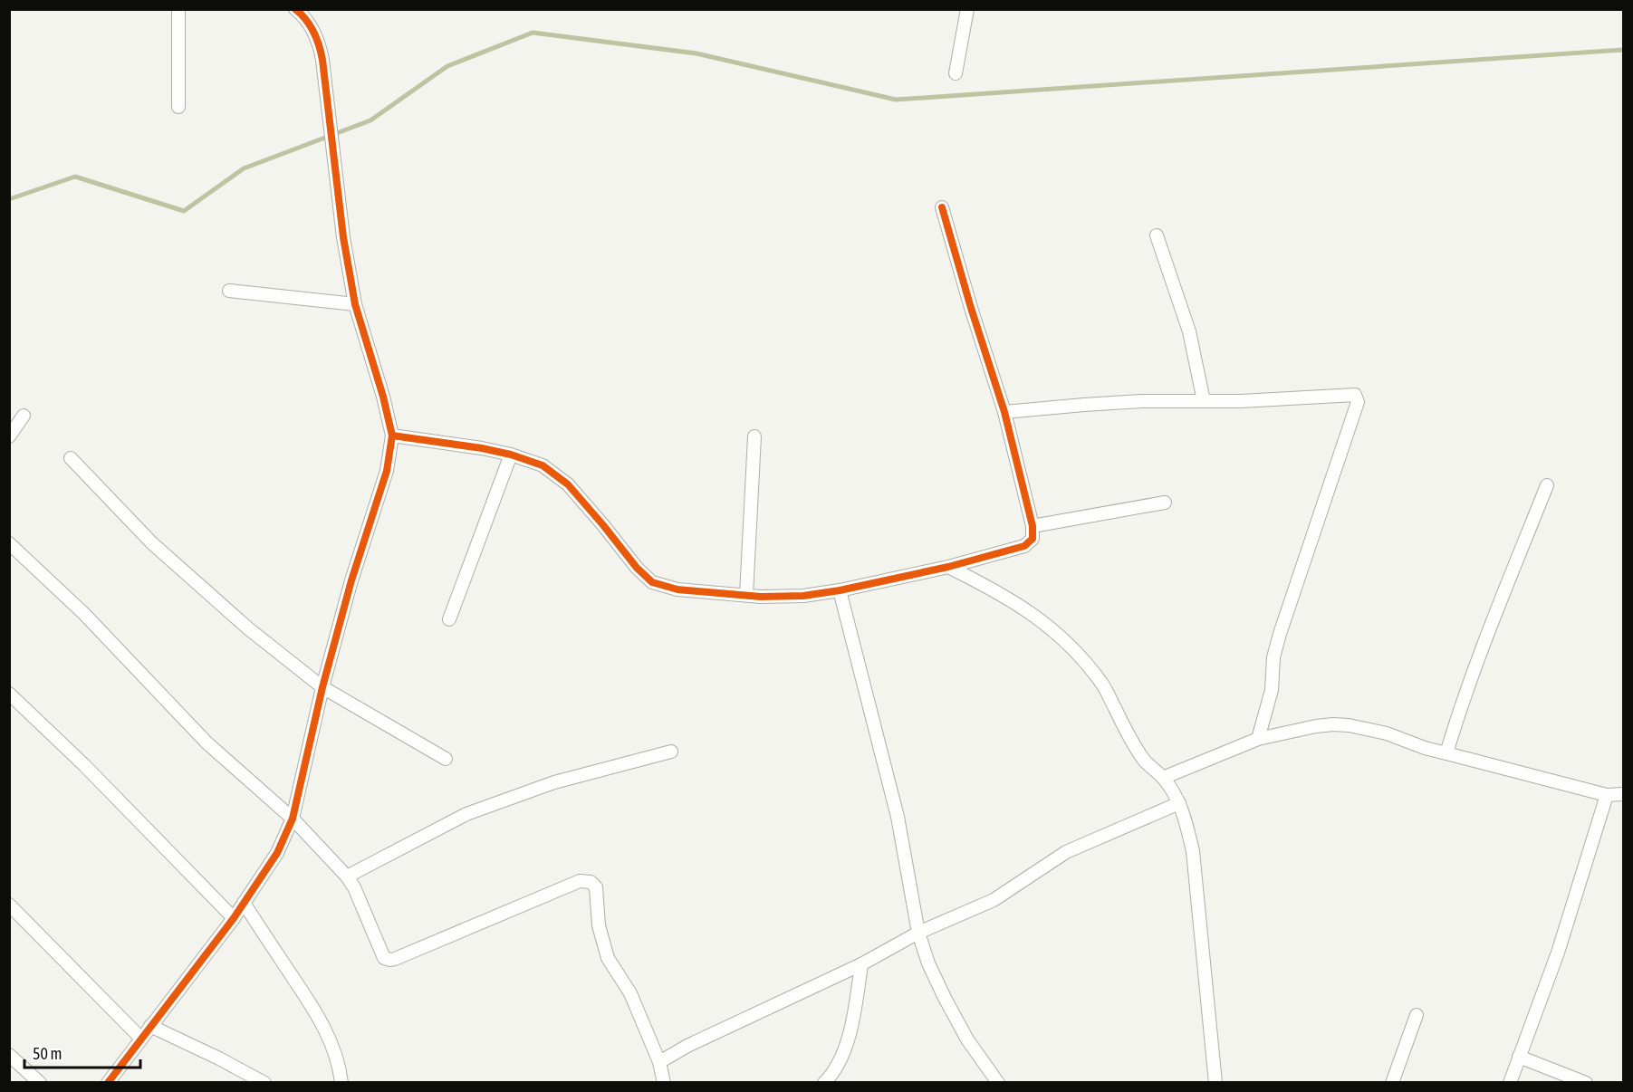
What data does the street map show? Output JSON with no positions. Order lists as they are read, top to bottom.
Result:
{
  "scale_bar": "50 m"
}
